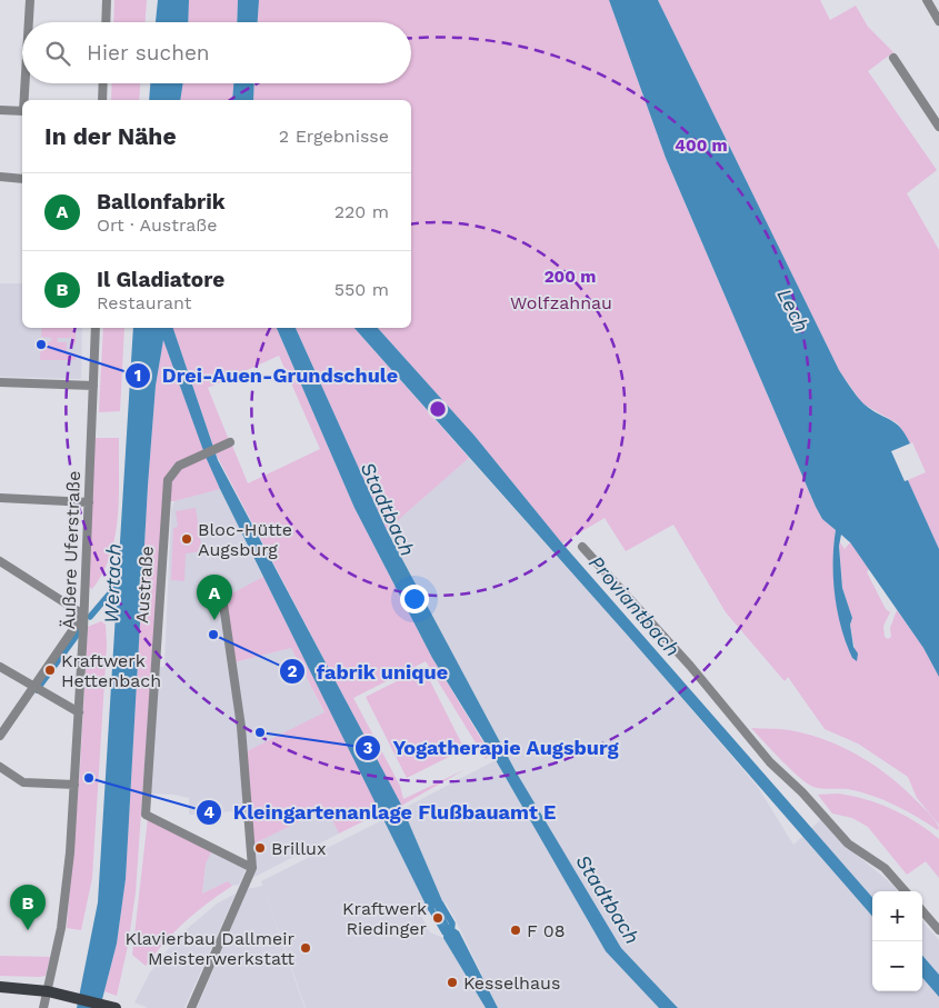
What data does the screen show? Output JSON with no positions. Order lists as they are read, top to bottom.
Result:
{
  "streets": {
    "street": ["Äußere Uferstraße", "Austraße"]
  },
  "water": [
    "Lech",
    "Stadtbach",
    "Wertach",
    "Proviantbach"
  ],
  "parks": ["Wolfzahnau"],
  "places": [
    "Drei-Auen-Grundschule",
    "Bloc-Hütte Augsburg",
    "fabrik unique",
    "Kraftwerk Hettenbach",
    "Yogatherapie Augsburg",
    "Kleingartenanlage Flußbauamt E",
    "Brillux",
    "Kraftwerk Riedinger",
    "F 08",
    "Klavierbau Dallmeir Meisterwerkstatt",
    "Kesselhaus"
  ],
  "page": {
    "search": "Hier suchen",
    "heading": ["In der Nähe", "2 Ergebnisse"],
    "list": [
      {
        "mark": "A",
        "name": "Ballonfabrik",
        "note": "Ort · Austraße",
        "value": "220 m"
      },
      {
        "mark": "B",
        "name": "Il Gladiatore",
        "note": "Restaurant",
        "value": "550 m"
      }
    ],
    "pins": ["A", "B"],
    "map_buttons": ["+", "−"]
  },
  "rings": ["400 m", "200 m"]
}
